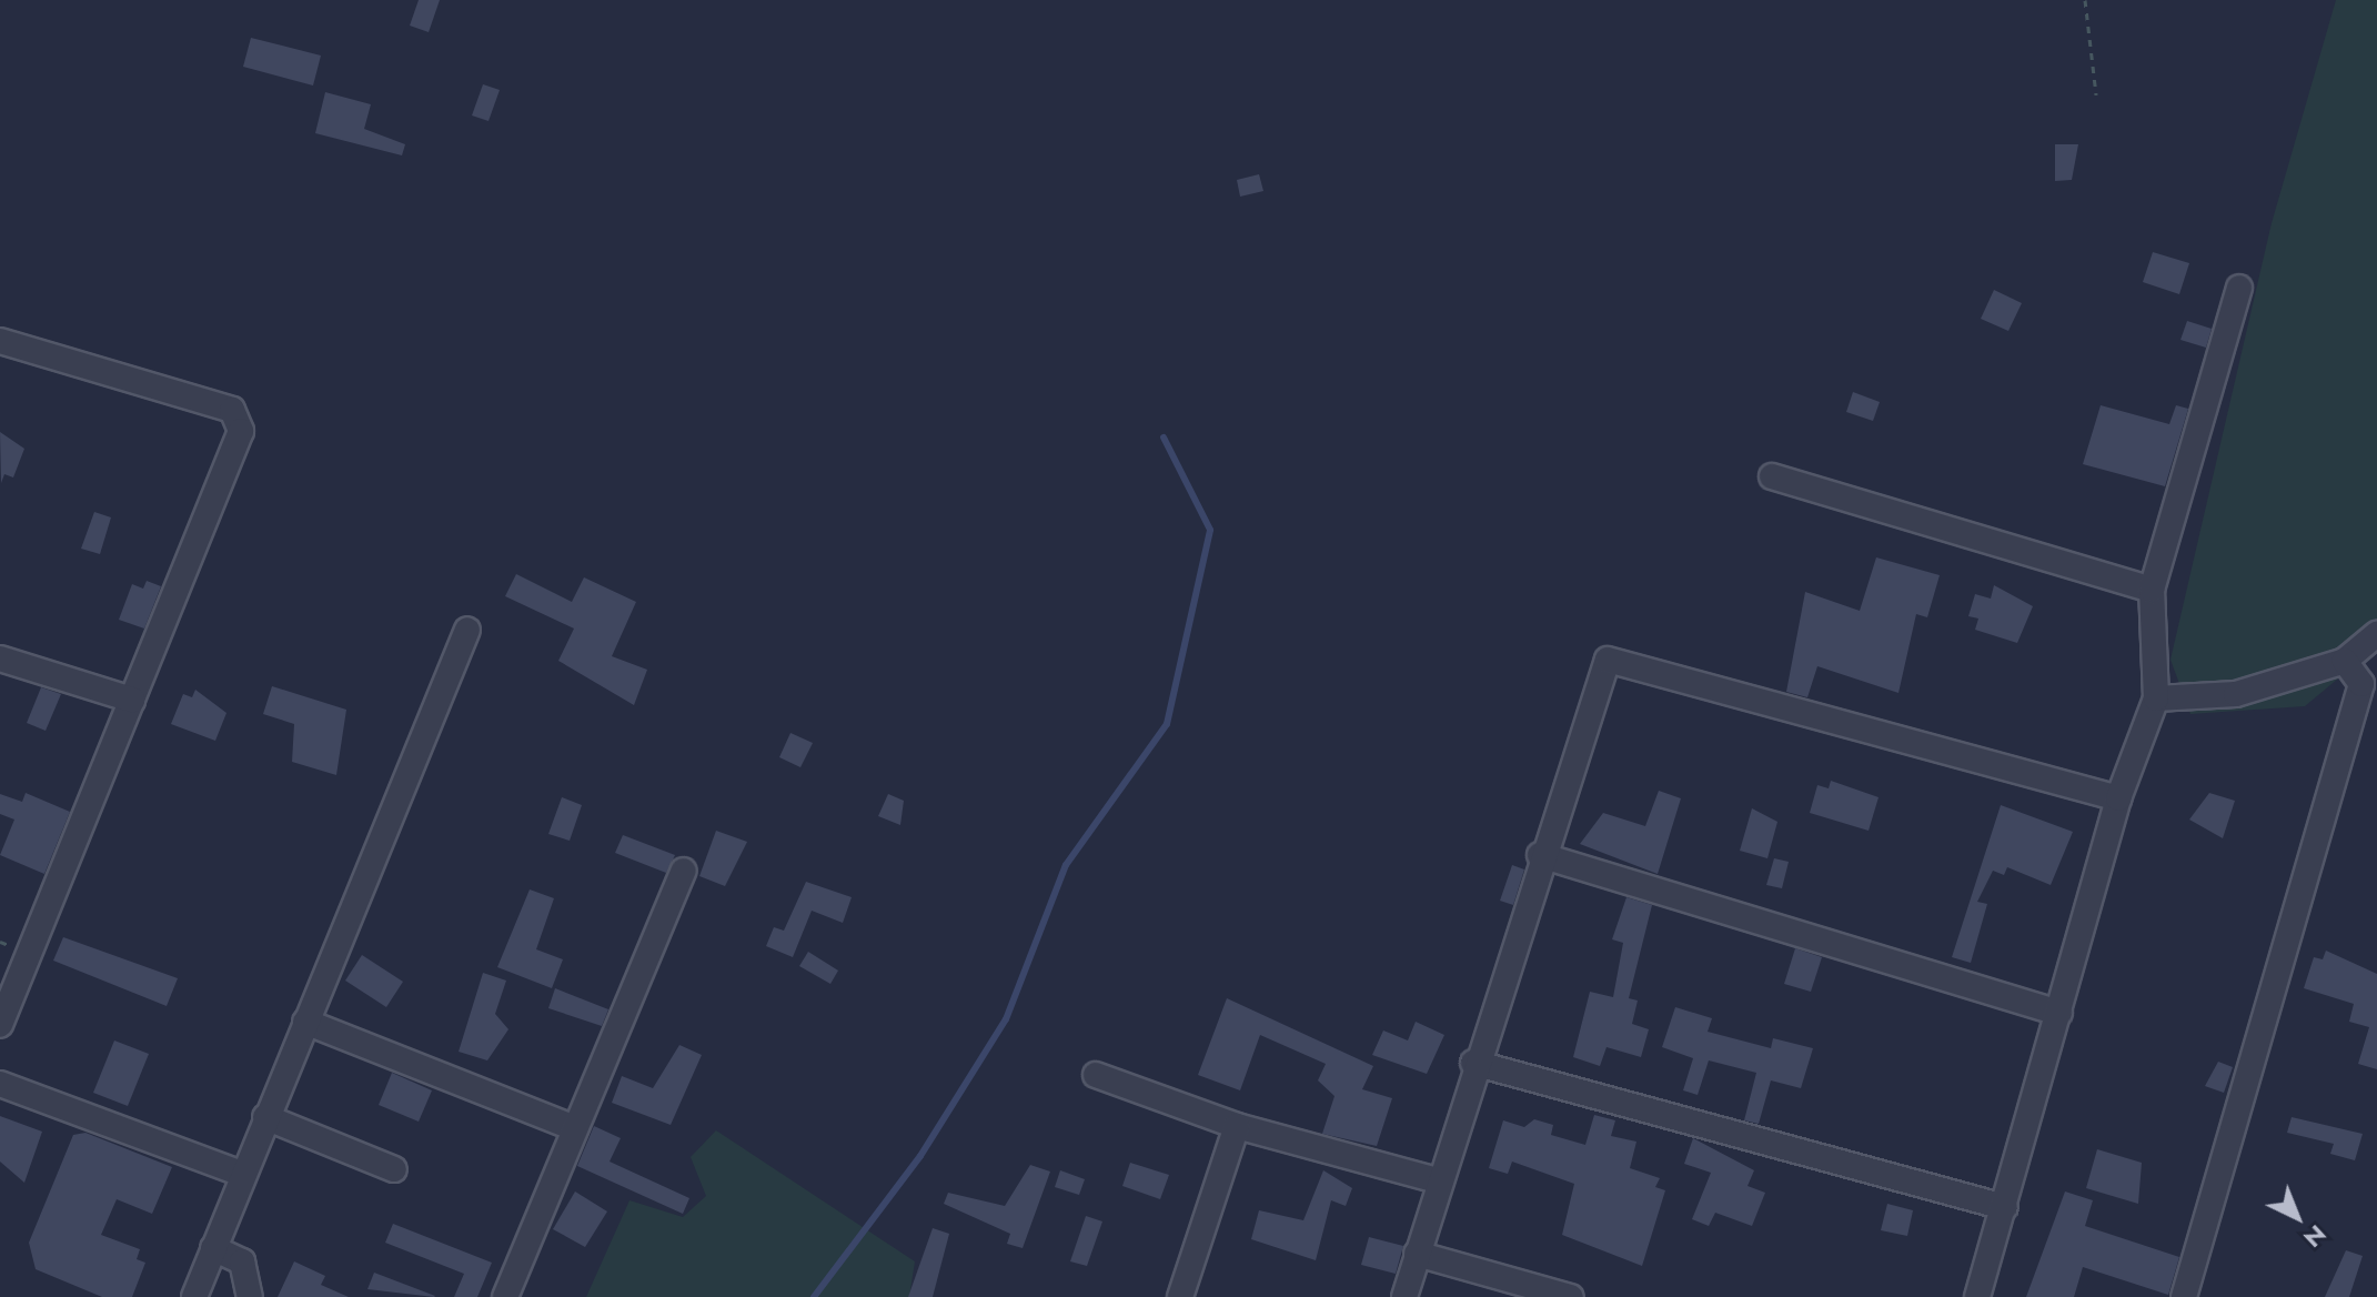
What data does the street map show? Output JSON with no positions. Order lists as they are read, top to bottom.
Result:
{
  "north": "bottom right"
}
